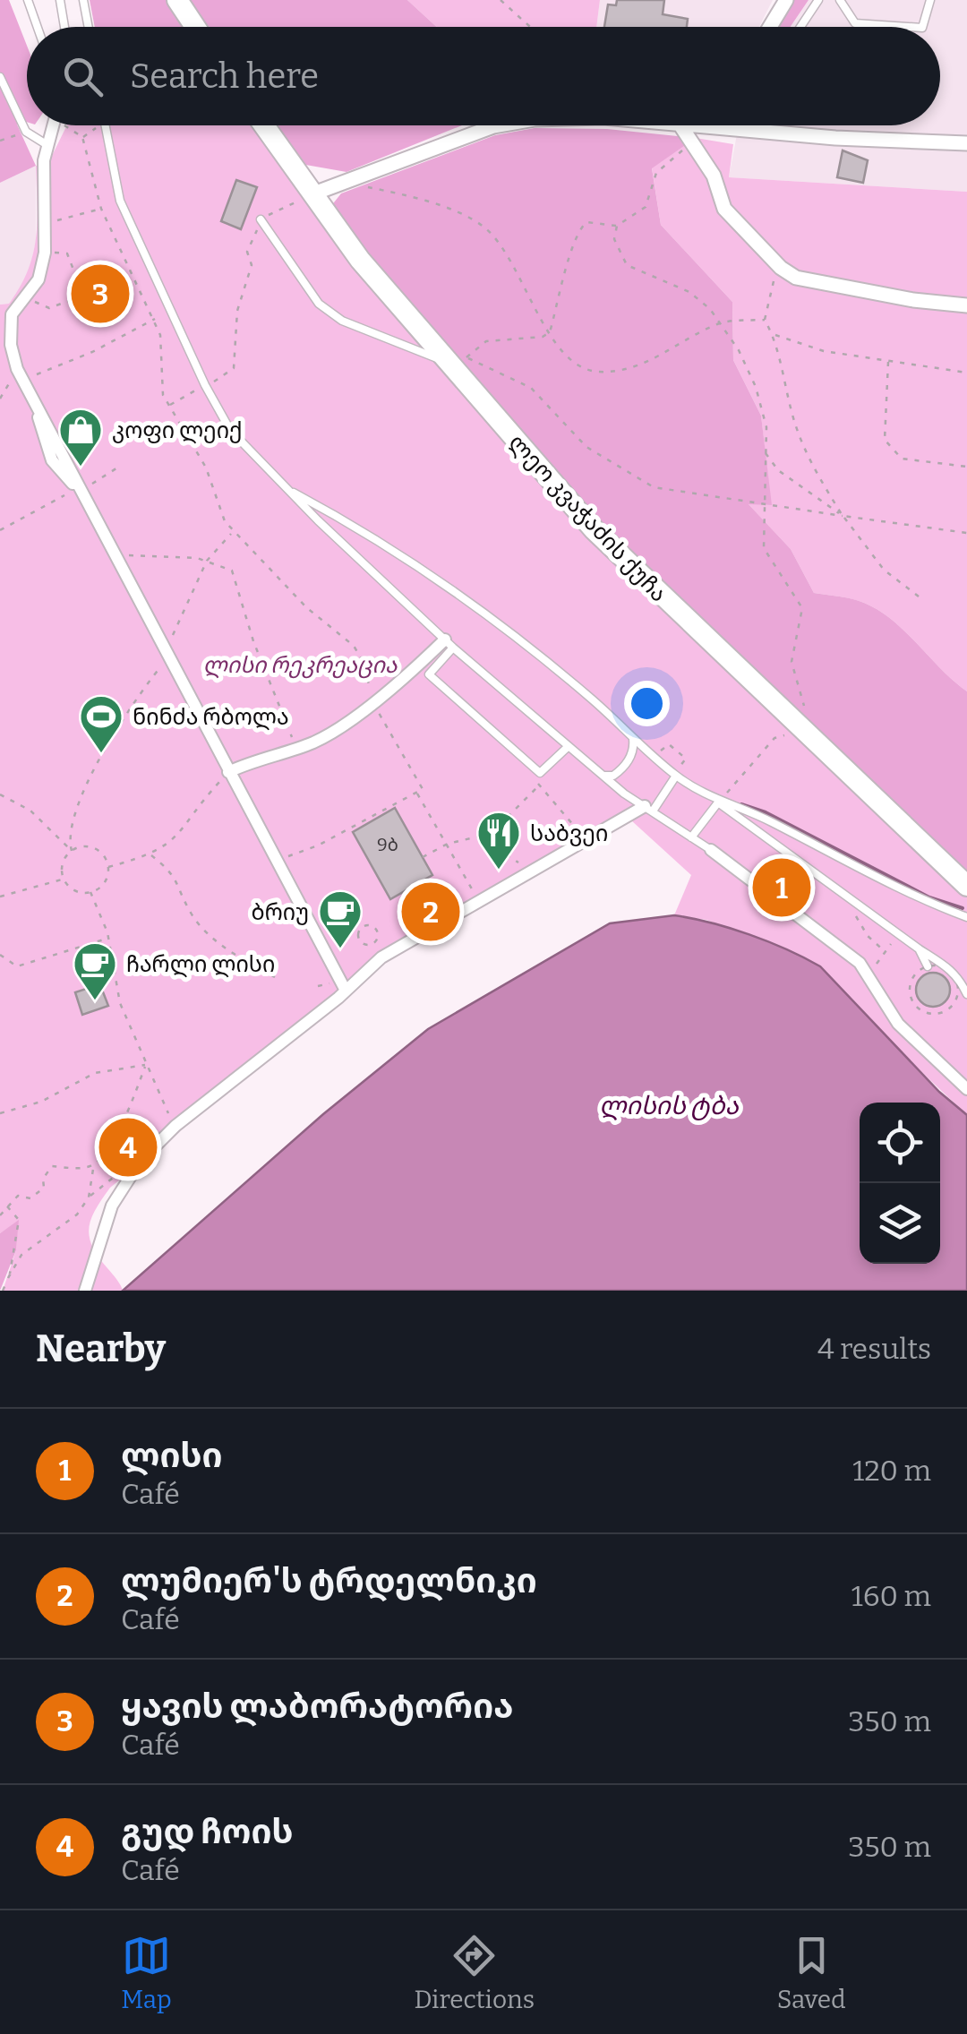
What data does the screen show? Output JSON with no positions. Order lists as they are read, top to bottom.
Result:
{
  "streets": {
    "main road": ["ლეო კვაჭაძის ქუჩა"]
  },
  "water": ["ლისის ტბა"],
  "parks": ["ლისი რეკრეაცია"],
  "places": {
    "shop": ["კოფი ლეიქ"],
    "sports": ["ნინძა რბოლა"],
    "restaurant": ["საბვეი"],
    "cafe": ["ბრიუ", "ჩარლი ლისი"]
  },
  "house_numbers": ["9ბ"],
  "page": {
    "search": "Search here",
    "pins": [
      "3",
      "1",
      "2",
      "4"
    ],
    "heading": ["Nearby", "4 results"],
    "list": [
      {
        "mark": "1",
        "name": "ლისი",
        "note": "Café",
        "value": "120 m"
      },
      {
        "mark": "2",
        "name": "ლუმიერ'ს ტრდელნიკი",
        "note": "Café",
        "value": "160 m"
      },
      {
        "mark": "3",
        "name": "ყავის ლაბორატორია",
        "note": "Café",
        "value": "350 m"
      },
      {
        "mark": "4",
        "name": "გუდ ჩოის",
        "note": "Café",
        "value": "350 m"
      }
    ],
    "nav": ["Map", "Directions", "Saved"]
  }
}
